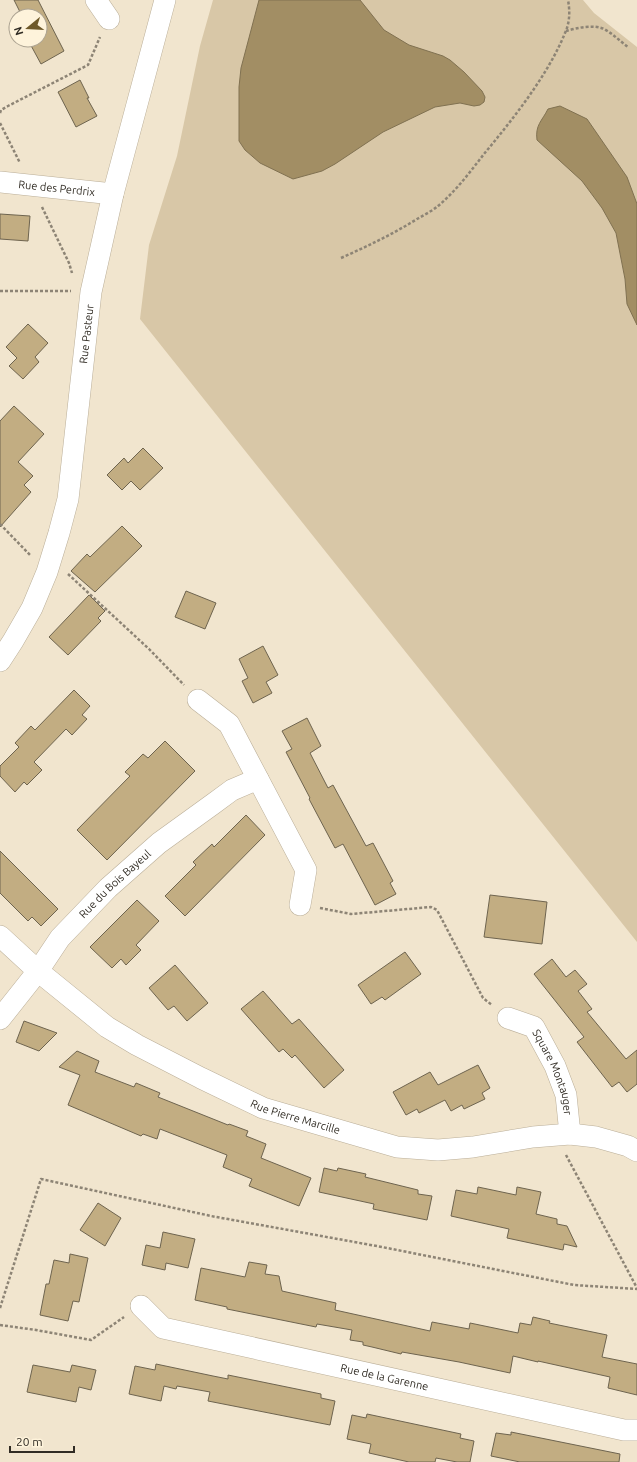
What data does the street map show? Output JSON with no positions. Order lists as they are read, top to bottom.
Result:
{
  "streets": {
    "street": [
      "Rue des Perdrix",
      "Rue Pasteur",
      "Rue du Bois Bayeul",
      "Square Montauger",
      "Rue Pierre Marcille",
      "Rue de la Garenne"
    ]
  },
  "crossings": [
    ["Rue des Perdrix", "Rue Pasteur"],
    ["Rue du Bois Bayeul", "Rue Pierre Marcille"],
    ["Square Montauger", "Rue Pierre Marcille"]
  ],
  "scale_bar": "20 m",
  "north": "left"
}
